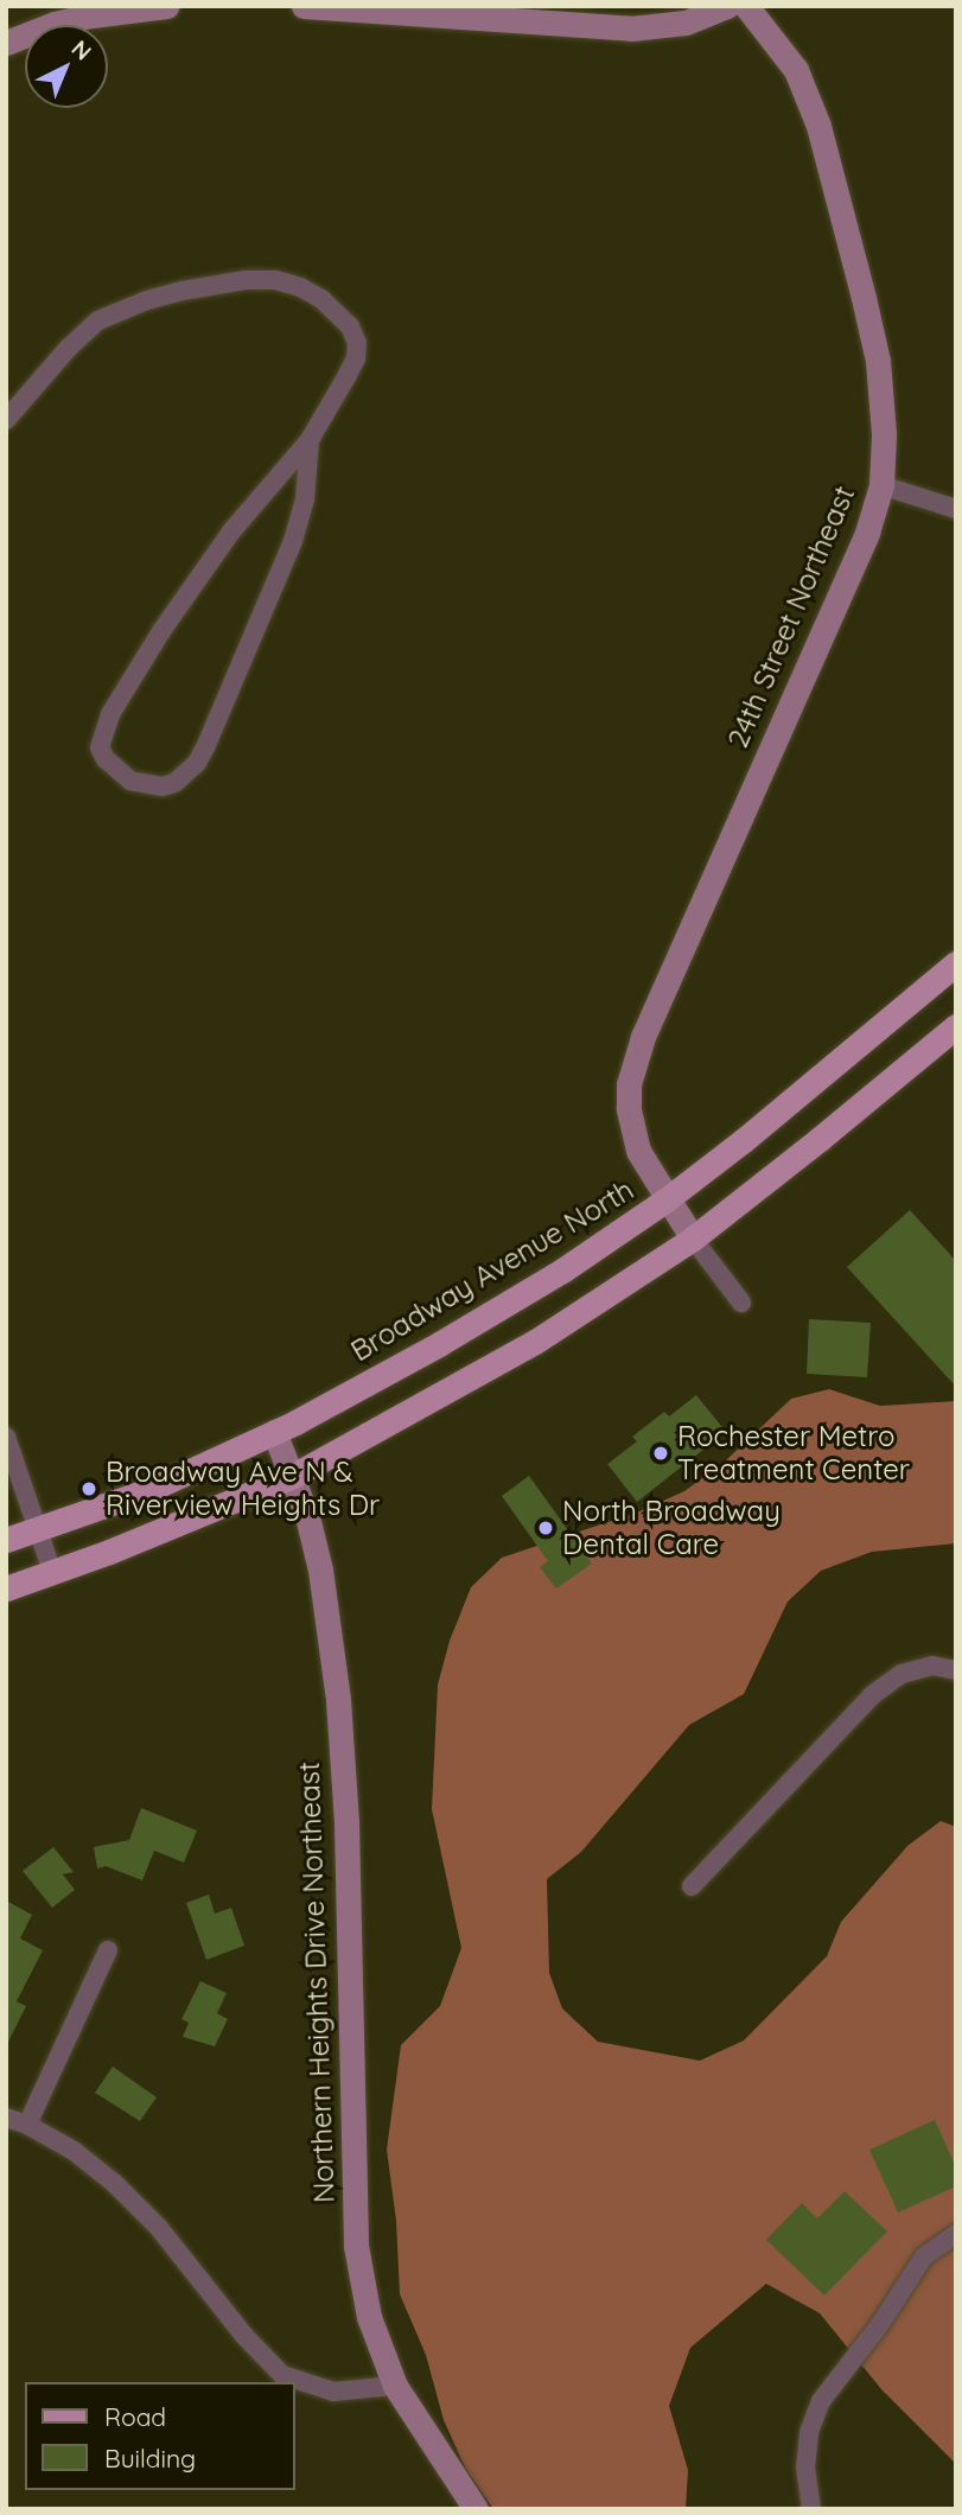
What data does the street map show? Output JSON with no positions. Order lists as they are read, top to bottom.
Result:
{
  "streets": {
    "main road": ["Broadway Avenue North"],
    "street": ["24th Street Northeast", "Northern Heights Drive Northeast"]
  },
  "crossings": [
    ["24th Street Northeast", "Broadway Avenue North"],
    ["Broadway Avenue North", "Northern Heights Drive Northeast"]
  ],
  "places": ["Rochester Metro Treatment Center", "Broadway Ave N & Riverview Heights Dr", "North Broadway Dental Care"],
  "legend": ["Road", "Building"],
  "north": "top right"
}
